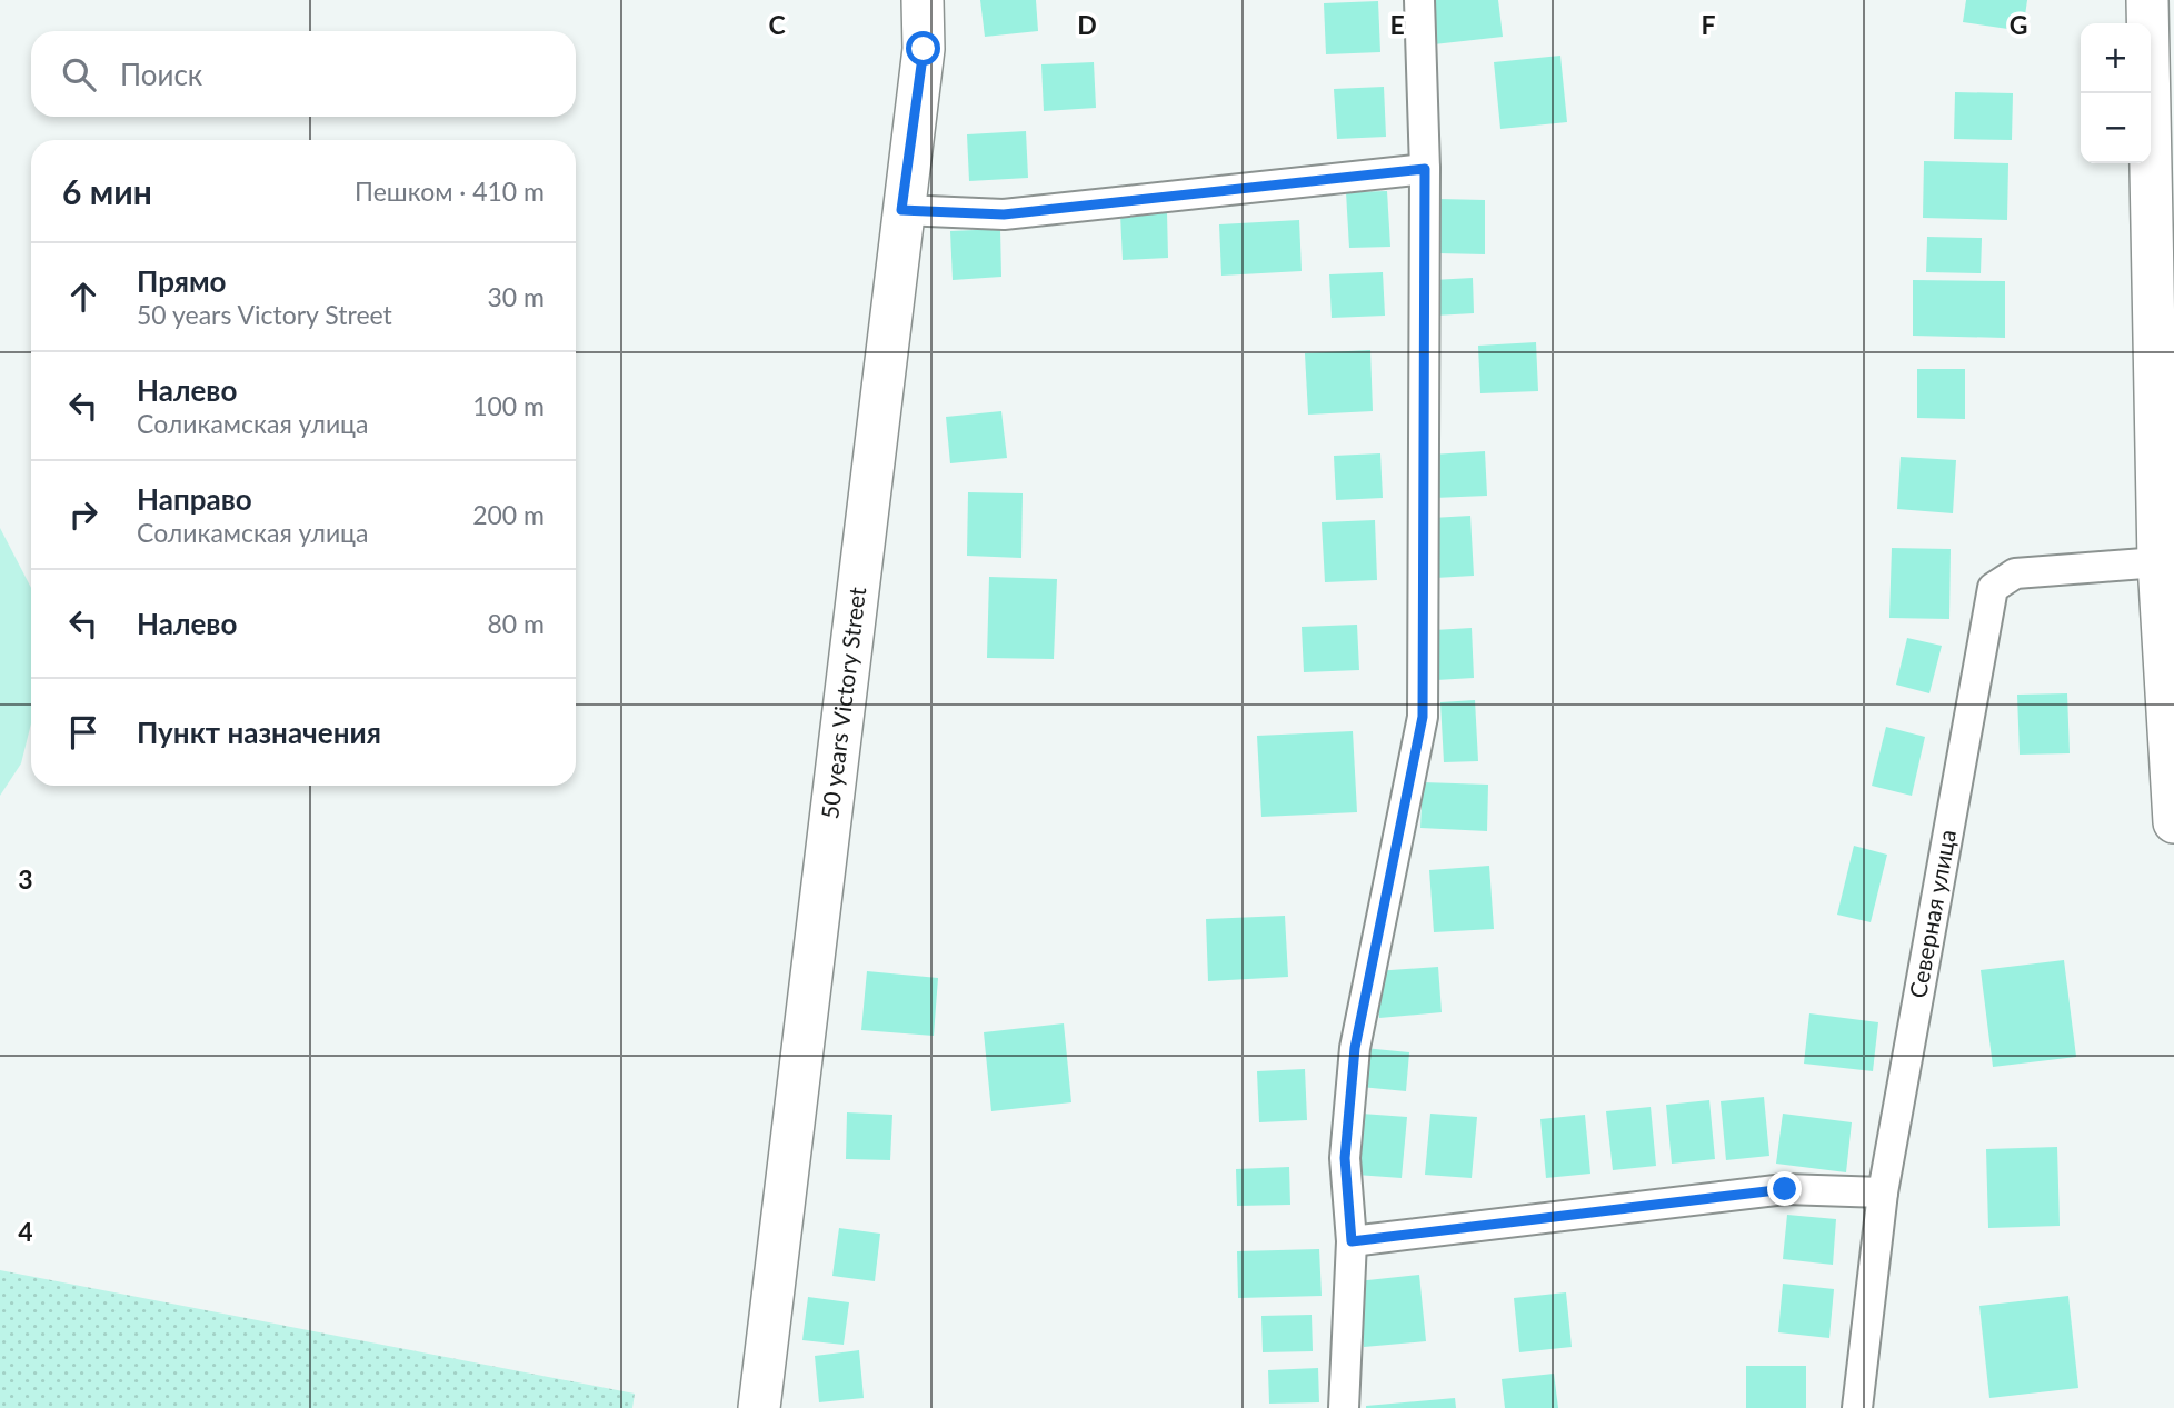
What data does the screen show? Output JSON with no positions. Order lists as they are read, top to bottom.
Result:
{
  "streets": {
    "main road": ["50 years Victory Street"],
    "street": ["Северная улица"]
  },
  "page": {
    "map_buttons": ["+", "−"],
    "search": "Поиск",
    "heading": ["6 мин", "Пешком · 410 m"],
    "list": [
      ["Прямо", "50 years Victory Street", "30 m"],
      ["Налево", "Соликамская улица", "100 m"],
      ["Направо", "Соликамская улица", "200 m"],
      ["Налево", "80 m"],
      "Пункт назначения"
    ]
  },
  "grid": {
    "columns": [
      "C",
      "D",
      "E",
      "F",
      "G"
    ],
    "rows": ["3", "4"]
  }
}
